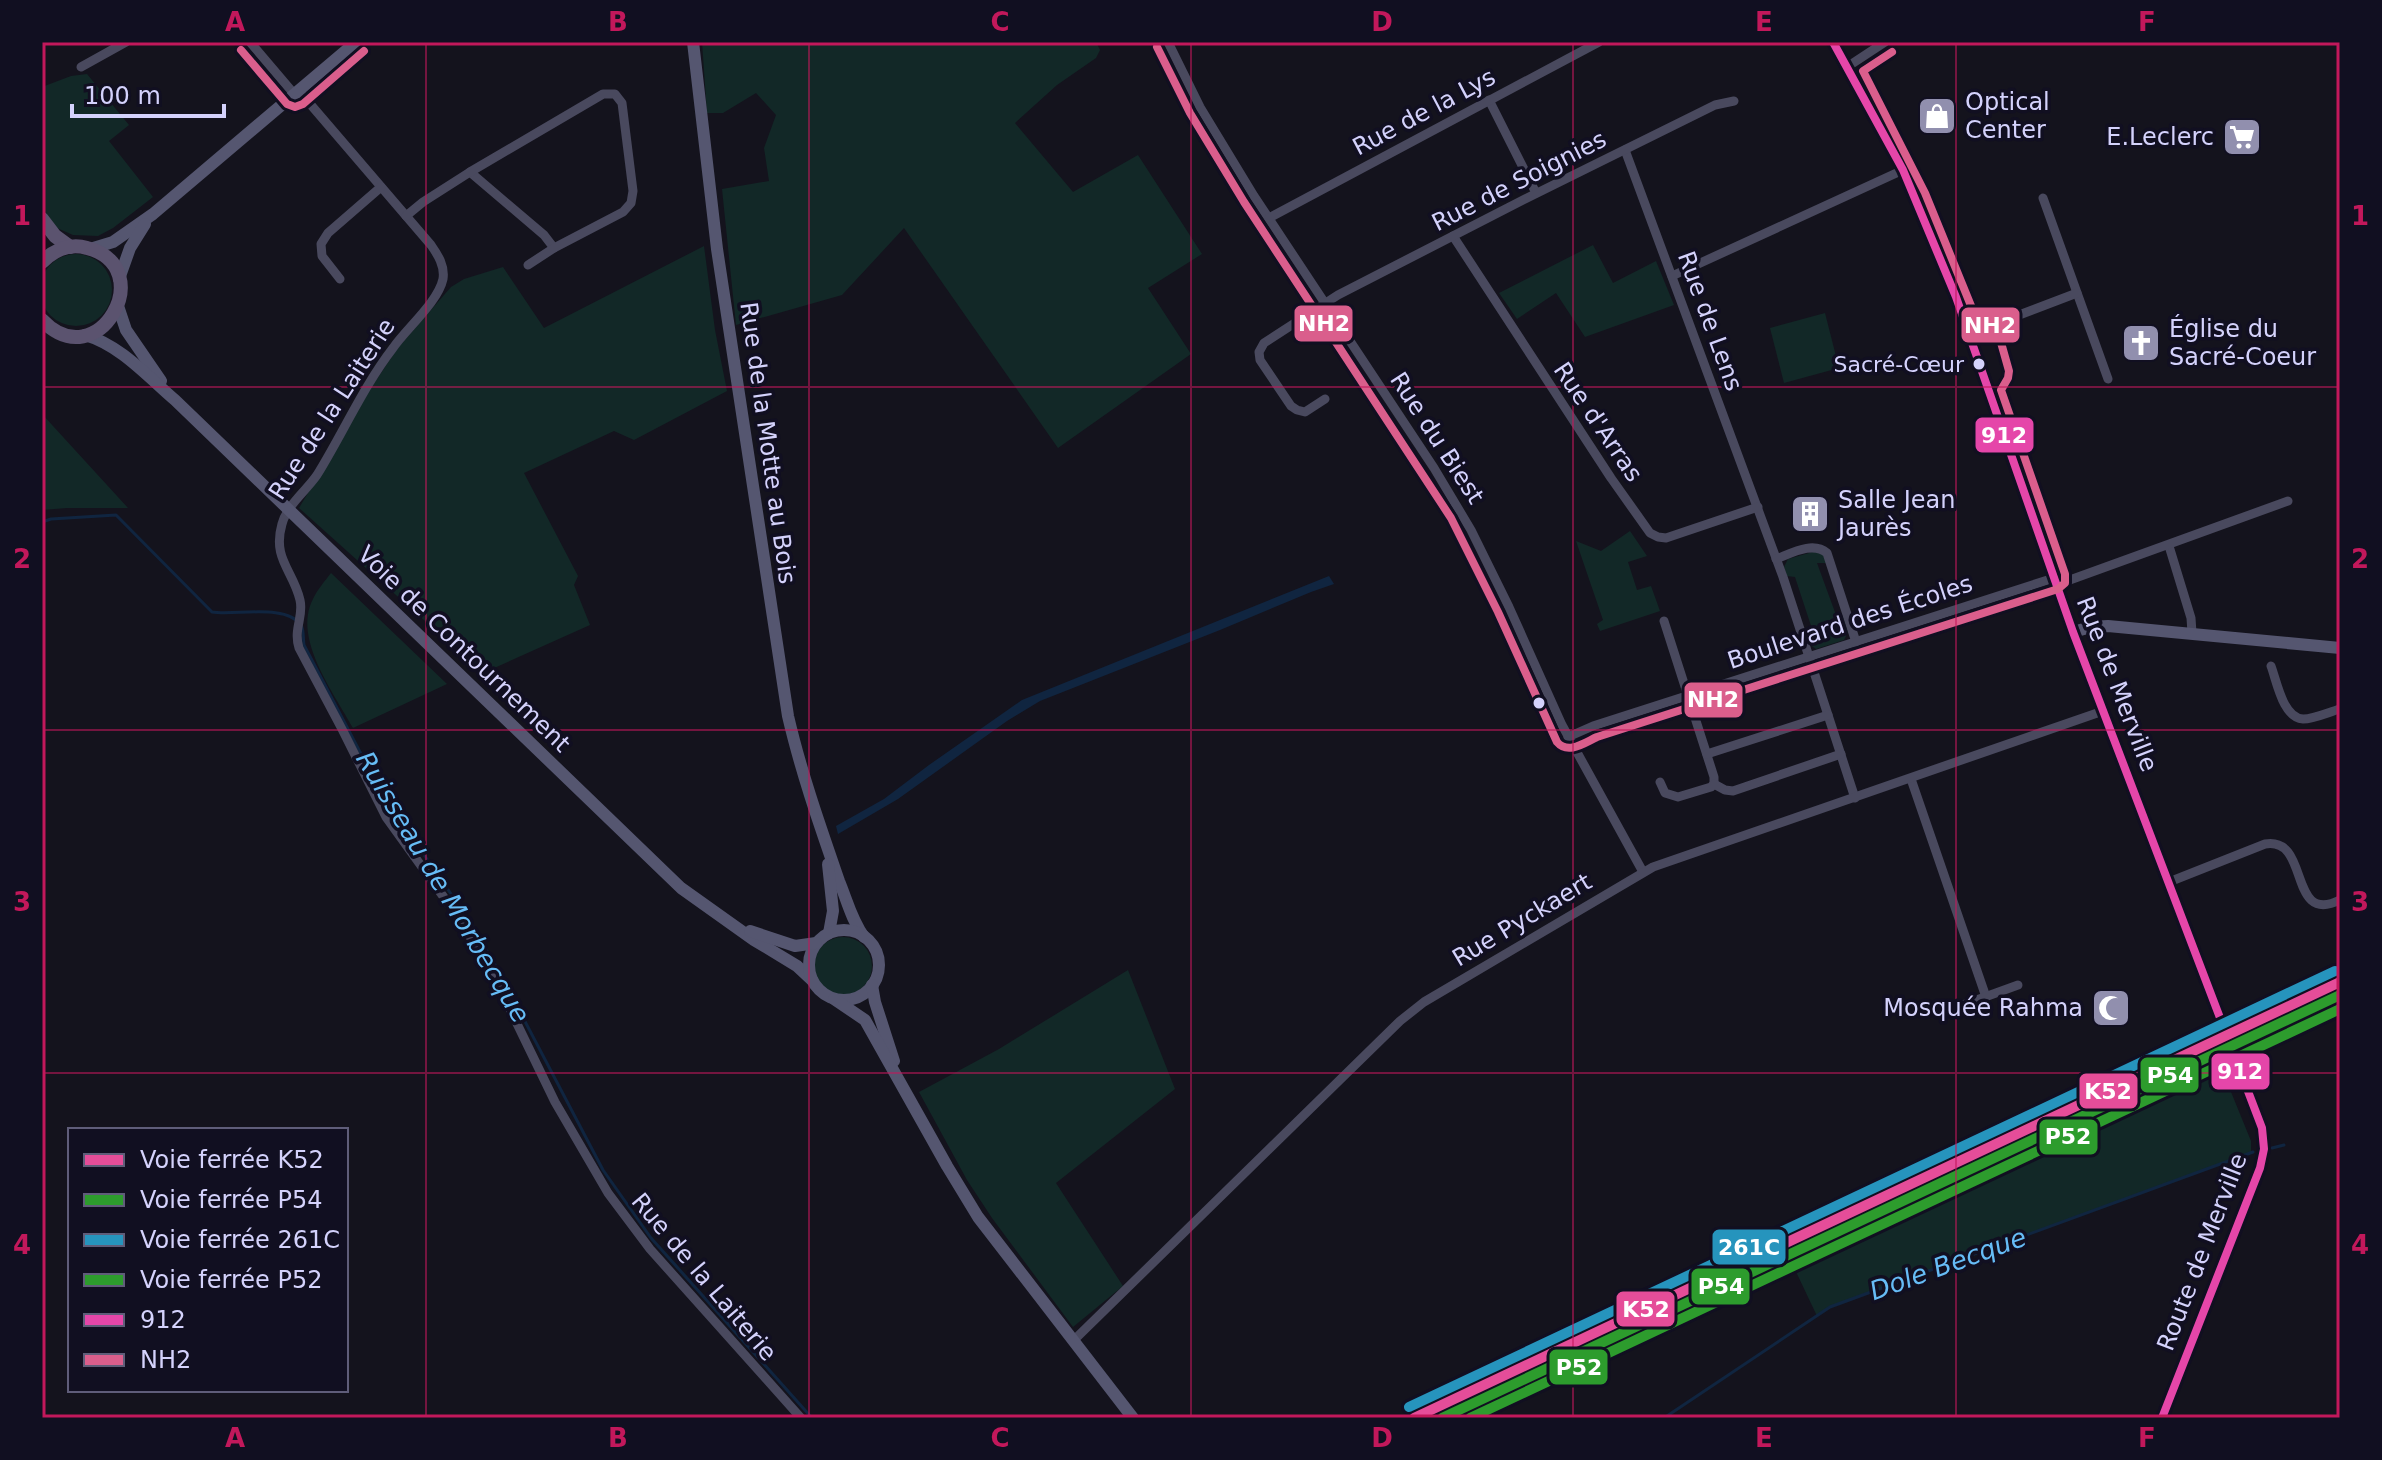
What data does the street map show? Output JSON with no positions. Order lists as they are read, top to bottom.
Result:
{
  "streets": {
    "street": [
      "Rue de la Lys",
      "Rue de Soignies",
      "Rue de Lens",
      "Rue de la Laiterie",
      "Rue d'Arras",
      "Rue du Biest",
      "Rue de la Motte au Bois",
      "Boulevard des Écoles",
      "Voie de Contournement",
      "Rue de Merville",
      "Rue Pyckaert",
      "Route de Merville"
    ]
  },
  "crossings": [
    ["Rue de la Lys", "Rue du Biest"],
    ["Rue de Soignies", "Rue de Lens"],
    ["Rue de Soignies", "Rue d'Arras"],
    ["Rue de Soignies", "Rue du Biest"],
    ["Rue de Lens", "Rue d'Arras"],
    ["Rue de Lens", "Boulevard des Écoles"],
    ["Rue de Lens", "Rue Pyckaert"],
    ["Rue de la Laiterie", "Voie de Contournement"],
    ["Rue du Biest", "Boulevard des Écoles"],
    ["Rue du Biest", "Rue Pyckaert"],
    ["Boulevard des Écoles", "Rue de Merville"],
    ["Rue de Merville", "Rue Pyckaert"],
    ["Rue de Merville", "Route de Merville"]
  ],
  "water": ["Ruisseau de Morbecque", "Dole Becque"],
  "places": {
    "shop": ["Optical Center"],
    "supermarket": ["E.Leclerc"],
    "church": ["Église du Sacré-Coeur"],
    "other": ["Sacré-Cœur"],
    "building": ["Salle Jean Jaurès"],
    "mosque": ["Mosquée Rahma"]
  },
  "lines": [
    "transit line 912",
    "transit line NH2",
    "rail line 261C",
    "rail line K52",
    "rail line P54",
    "rail line P52"
  ],
  "legend": [
    "Voie ferrée K52",
    "Voie ferrée P54",
    "Voie ferrée 261C",
    "Voie ferrée P52",
    "912",
    "NH2"
  ],
  "scale_bar": "100 m",
  "grid": {
    "columns": [
      "A",
      "B",
      "C",
      "D",
      "E",
      "F"
    ],
    "rows": [
      "1",
      "2",
      "3",
      "4"
    ]
  }
}
